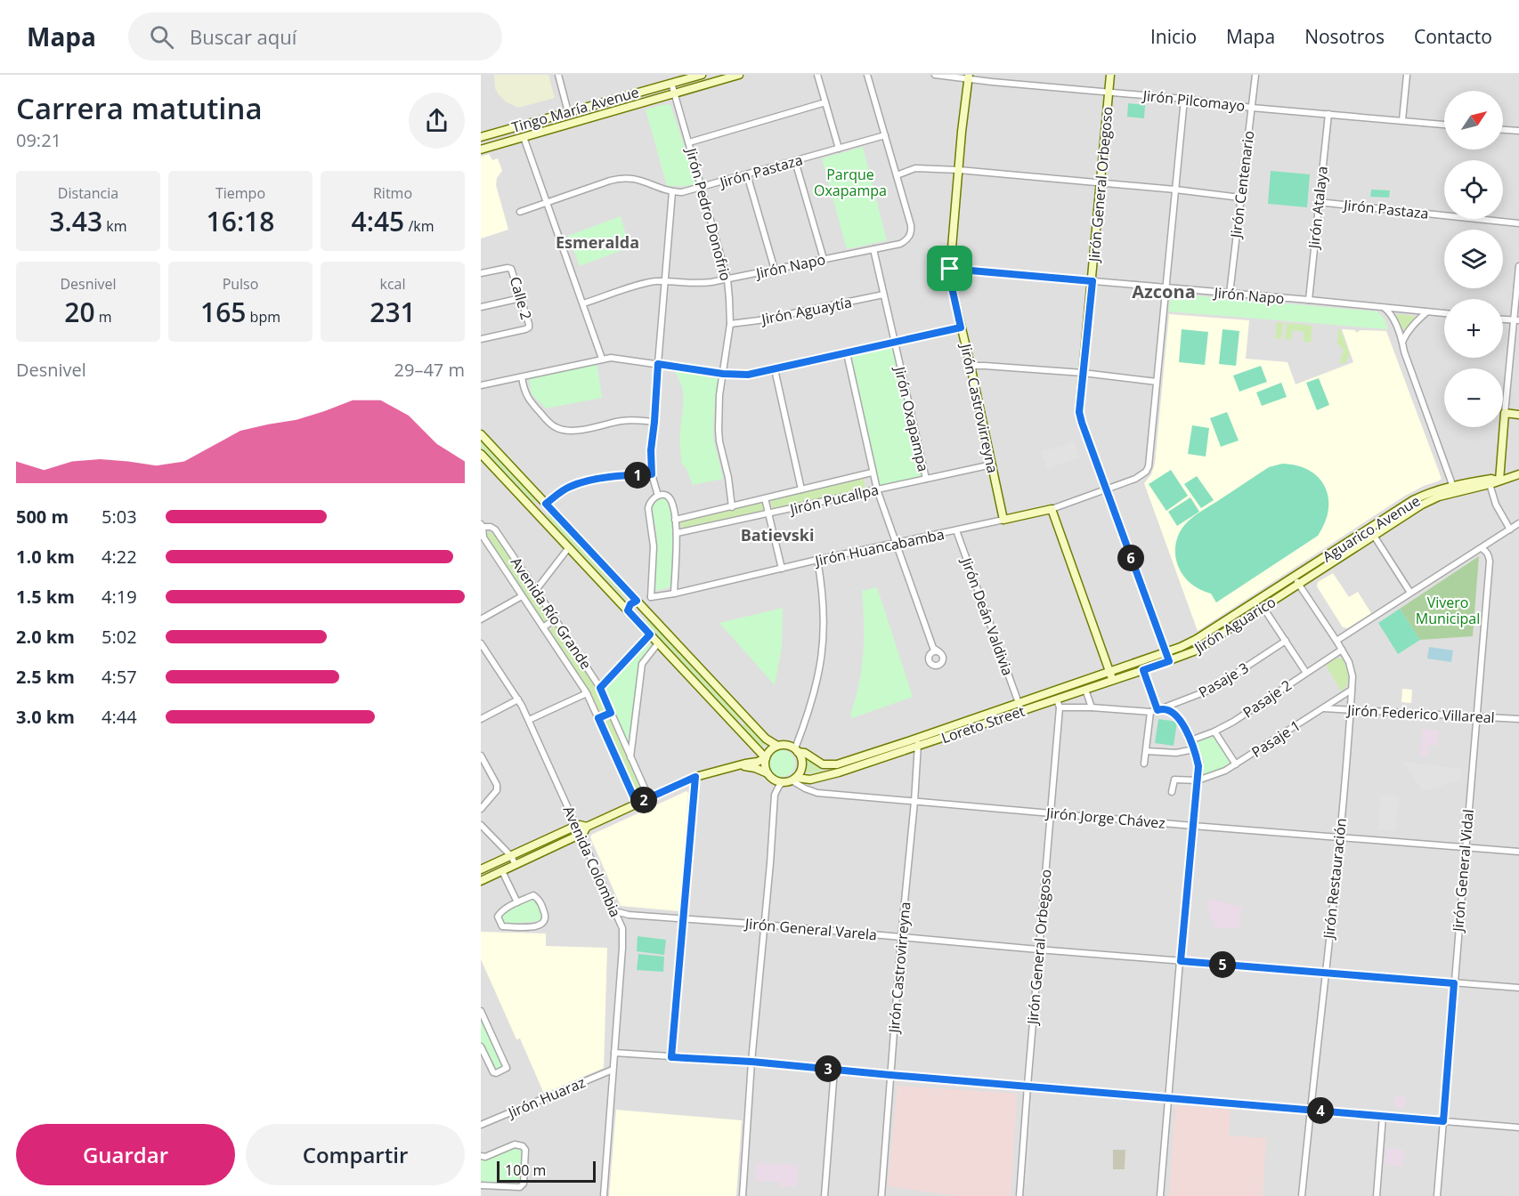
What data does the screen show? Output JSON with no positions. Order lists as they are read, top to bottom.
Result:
{
  "streets": {
    "main road": [
      "Tingo María Avenue",
      "Jirón General Orbegoso",
      "Jirón Castrovirreyna",
      "Aguarico Avenue",
      "Jirón Huancabamba",
      "Jirón Aguarico",
      "Loreto Street"
    ],
    "street": [
      "Jirón Pilcomayo",
      "Jirón Pastaza",
      "Jirón Centenario",
      "Jirón Atalaya",
      "Jirón Pedro Donofrio",
      "Jirón Napo",
      "Calle 2",
      "Jirón Aguaytía",
      "Jirón Oxapampa",
      "Jirón Pucallpa",
      "Avenida Río Grande",
      "Jirón Deán Valdivia",
      "Pasaje 3",
      "Pasaje 2",
      "Jirón Federico Villareal",
      "Pasaje 1",
      "Jirón Jorge Chávez",
      "Avenida Colombia",
      "Jirón General Vidal",
      "Jirón Restauración",
      "Jirón General Varela",
      "Jirón Huaraz"
    ]
  },
  "crossings": [
    ["Jirón Pilcomayo", "Jirón General Orbegoso"],
    ["Jirón Pilcomayo", "Jirón Centenario"],
    ["Jirón Pilcomayo", "Jirón Atalaya"],
    ["Jirón Pilcomayo", "Jirón Castrovirreyna"],
    ["Jirón Pilcomayo", "Jirón Huancabamba"],
    ["Tingo María Avenue", "Jirón Pedro Donofrio"],
    ["Jirón Pastaza", "Jirón Atalaya"],
    ["Jirón Pastaza", "Jirón Pedro Donofrio"],
    ["Jirón General Orbegoso", "Jirón Napo"],
    ["Jirón General Orbegoso", "Aguarico Avenue"],
    ["Jirón General Orbegoso", "Jirón Huancabamba"],
    ["Jirón General Orbegoso", "Jirón Aguarico"],
    ["Jirón General Orbegoso", "Pasaje 3"],
    ["Jirón General Orbegoso", "Loreto Street"],
    ["Jirón General Orbegoso", "Jirón Jorge Chávez"],
    ["Jirón General Orbegoso", "Jirón General Varela"],
    ["Jirón Centenario", "Jirón Napo"],
    ["Jirón Atalaya", "Jirón Napo"],
    ["Jirón Pedro Donofrio", "Jirón Napo"],
    ["Jirón Pedro Donofrio", "Jirón Aguaytía"],
    ["Jirón Pedro Donofrio", "Jirón Pucallpa"],
    ["Jirón Napo", "Jirón Castrovirreyna"],
    ["Jirón Napo", "Jirón Oxapampa"],
    ["Jirón Napo", "Jirón Huancabamba"],
    ["Jirón Aguaytía", "Jirón Oxapampa"],
    ["Jirón Castrovirreyna", "Jirón Pucallpa"],
    ["Jirón Castrovirreyna", "Jirón Huancabamba"],
    ["Jirón Castrovirreyna", "Loreto Street"],
    ["Jirón Castrovirreyna", "Jirón Jorge Chávez"],
    ["Jirón Castrovirreyna", "Jirón General Varela"],
    ["Jirón Oxapampa", "Jirón Pucallpa"],
    ["Aguarico Avenue", "Jirón Aguarico"],
    ["Aguarico Avenue", "Loreto Street"],
    ["Aguarico Avenue", "Jirón Restauración"],
    ["Jirón Huancabamba", "Jirón Deán Valdivia"],
    ["Jirón Deán Valdivia", "Loreto Street"],
    ["Jirón Aguarico", "Loreto Street"],
    ["Jirón Aguarico", "Jirón Restauración"],
    ["Pasaje 2", "Jirón Restauración"],
    ["Jirón Federico Villareal", "Pasaje 1"],
    ["Jirón Federico Villareal", "Jirón General Vidal"],
    ["Jirón Federico Villareal", "Jirón Restauración"],
    ["Loreto Street", "Jirón Jorge Chávez"],
    ["Pasaje 1", "Jirón Restauración"],
    ["Jirón Jorge Chávez", "Jirón General Vidal"],
    ["Jirón Jorge Chávez", "Jirón Restauración"],
    ["Avenida Colombia", "Jirón General Varela"],
    ["Avenida Colombia", "Jirón Huaraz"],
    ["Jirón General Vidal", "Jirón General Varela"],
    ["Jirón Restauración", "Jirón General Varela"]
  ],
  "districts": ["Esmeralda", "Azcona", "Batievski"],
  "parks": ["Parque Oxapampa", "Vivero Municipal"],
  "scale_bar": "100 m",
  "north": "top right",
  "page": {
    "header": "Mapa",
    "search": "Buscar aquí",
    "nav": [
      "Inicio",
      "Mapa",
      "Nosotros",
      "Contacto"
    ],
    "heading": ["Carrera matutina", "09:21"],
    "map_buttons": ["+", "−"],
    "stats": [
      ["Distancia", "3.43 km"],
      ["Tiempo", "16:18"],
      ["Ritmo", "4:45 /km"],
      ["Desnivel", "20 m"],
      ["Pulso", "165 bpm"],
      ["kcal", "231"]
    ],
    "chart": ["Desnivel", "29–47 m"],
    "pins": [
      "1",
      "6",
      "2",
      "5",
      "3",
      "4"
    ],
    "list": [
      {
        "name": "500 m",
        "note": "5:03"
      },
      {
        "name": "1.0 km",
        "note": "4:22"
      },
      {
        "name": "1.5 km",
        "note": "4:19"
      },
      {
        "name": "2.0 km",
        "note": "5:02"
      },
      {
        "name": "2.5 km",
        "note": "4:57"
      },
      {
        "name": "3.0 km",
        "note": "4:44"
      }
    ],
    "buttons": ["Guardar", "Compartir"],
    "scale": "100 m"
  }
}
